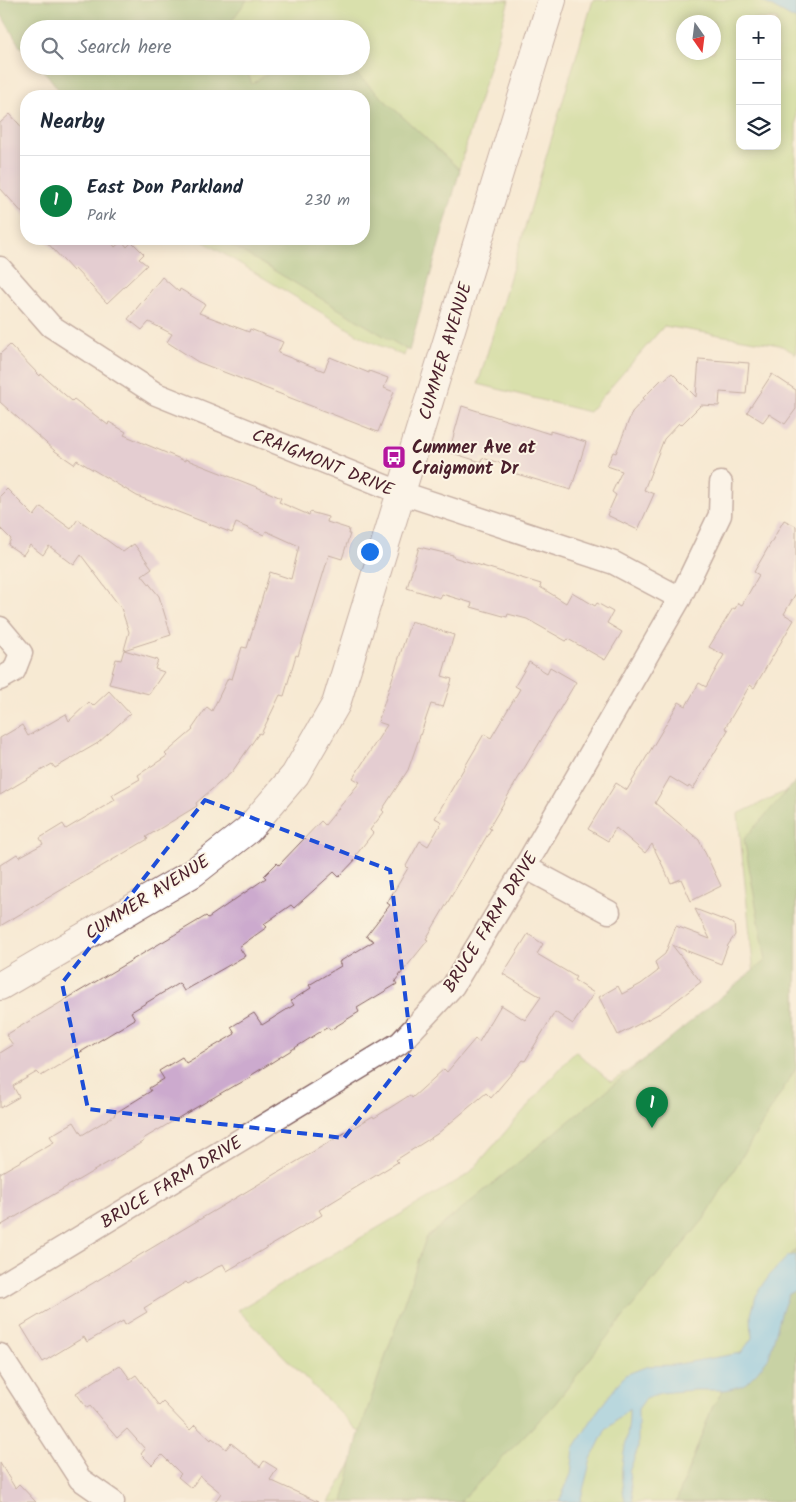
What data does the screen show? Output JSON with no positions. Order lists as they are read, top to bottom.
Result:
{
  "streets": {
    "street": ["CUMMER AVENUE", "CRAIGMONT DRIVE", "BRUCE FARM DRIVE"]
  },
  "crossings": [
    ["CUMMER AVENUE", "CRAIGMONT DRIVE"],
    ["CRAIGMONT DRIVE", "BRUCE FARM DRIVE"]
  ],
  "places": {
    "bus stop": ["Cummer Ave at Craigmont Dr"]
  },
  "north": "bottom",
  "page": {
    "map_buttons": ["+", "−"],
    "search": "Search here",
    "heading": "Nearby",
    "list": [
      {
        "mark": "1",
        "name": "East Don Parkland",
        "note": "Park",
        "value": "230 m"
      }
    ],
    "pins": "1"
  }
}
